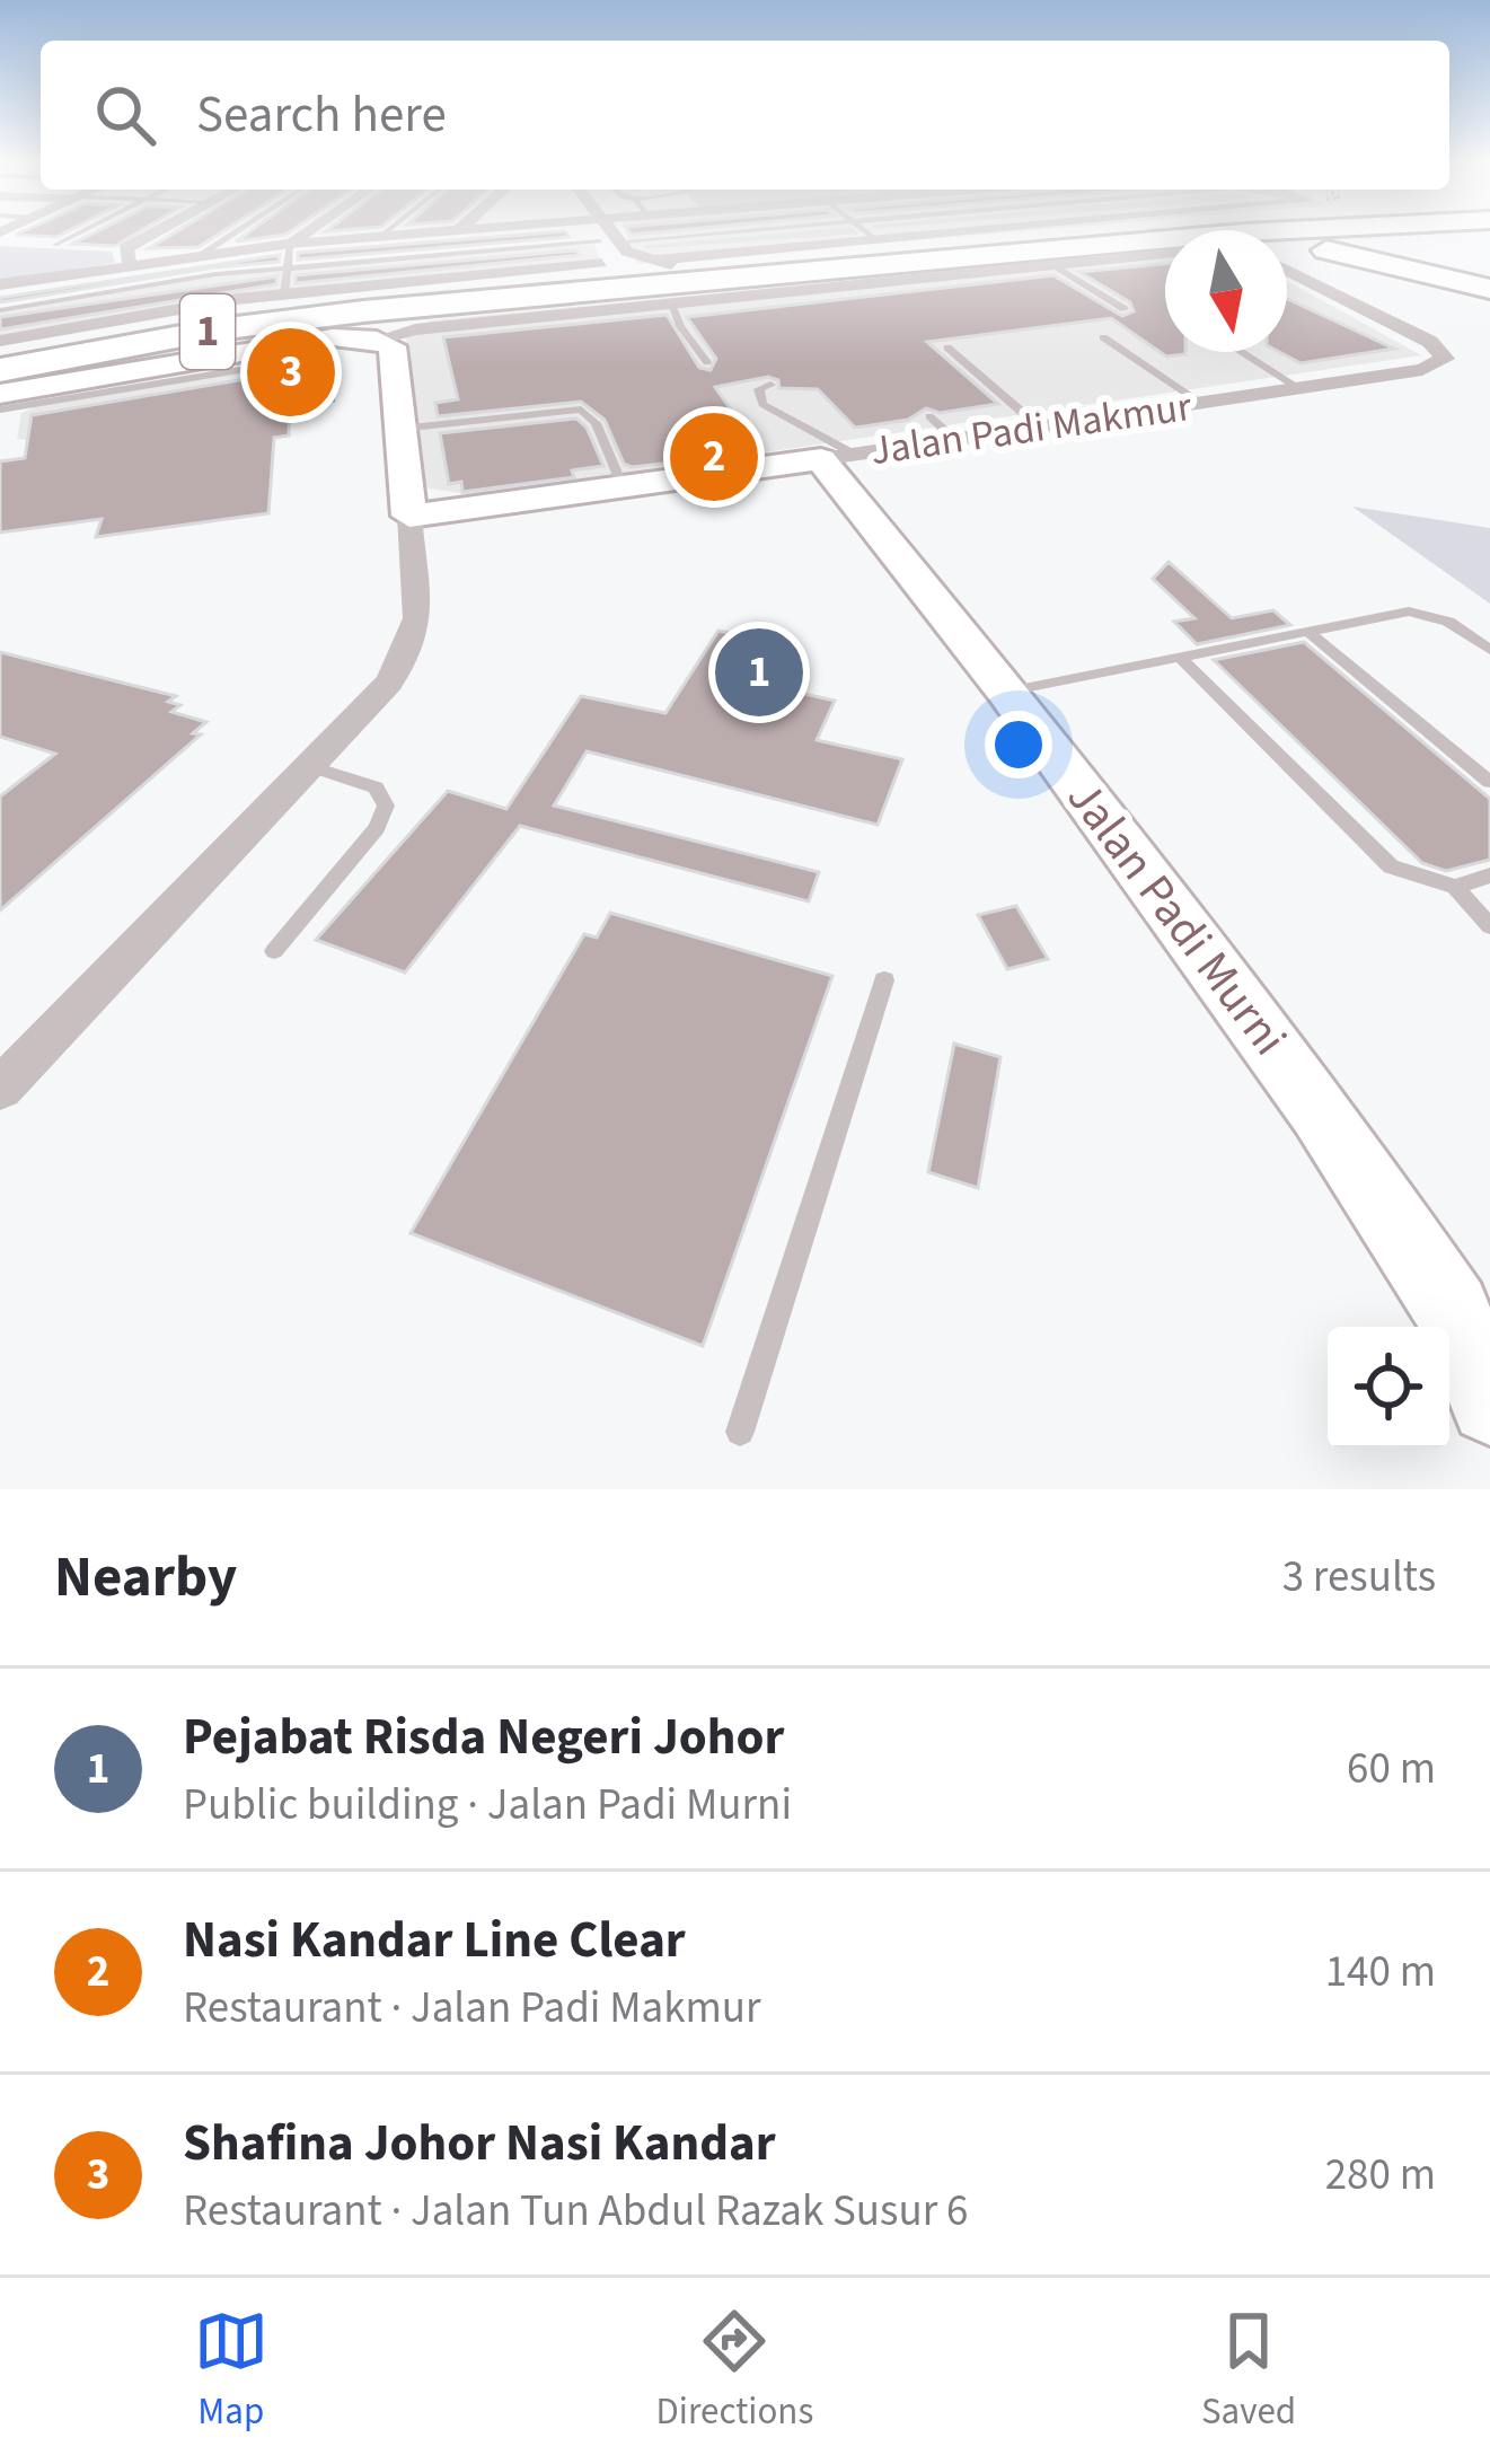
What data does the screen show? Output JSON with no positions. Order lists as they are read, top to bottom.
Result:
{
  "streets": {
    "highway": ["1"],
    "street": ["Jalan Padi Makmur", "Jalan Padi Murni"]
  },
  "crossings": [
    ["Jalan Padi Makmur", "Jalan Padi Murni"]
  ],
  "north": "bottom",
  "page": {
    "search": "Search here",
    "pins": ["3", "2", "1"],
    "heading": ["Nearby", "3 results"],
    "list": [
      {
        "mark": "1",
        "name": "Pejabat Risda Negeri Johor",
        "note": "Public building · Jalan Padi Murni",
        "value": "60 m"
      },
      {
        "mark": "2",
        "name": "Nasi Kandar Line Clear",
        "note": "Restaurant · Jalan Padi Makmur",
        "value": "140 m"
      },
      {
        "mark": "3",
        "name": "Shafina Johor Nasi Kandar",
        "note": "Restaurant · Jalan Tun Abdul Razak Susur 6",
        "value": "280 m"
      }
    ],
    "nav": ["Map", "Directions", "Saved"]
  }
}
